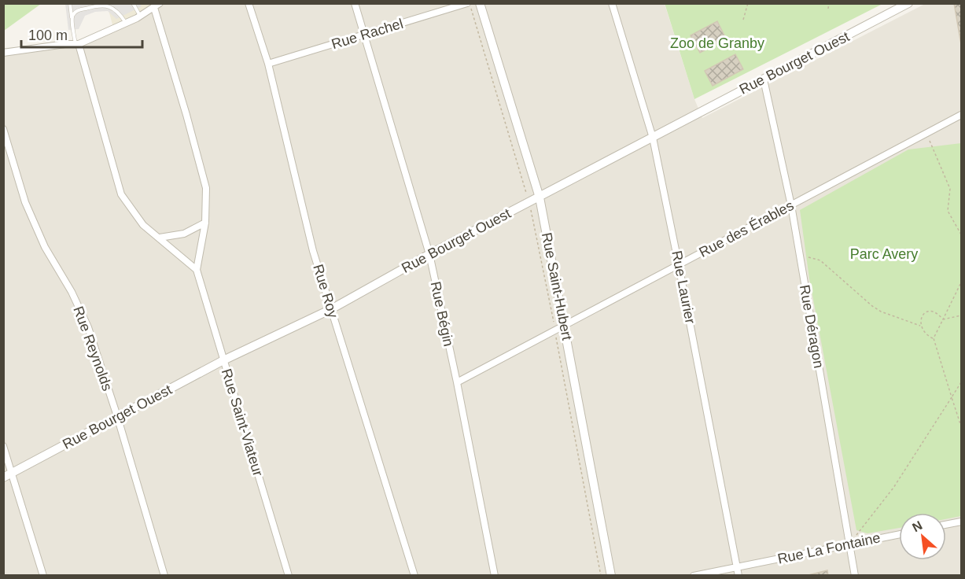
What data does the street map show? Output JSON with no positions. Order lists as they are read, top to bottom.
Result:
{
  "streets": {
    "street": [
      "Rue Rachel",
      "Rue Bourget Ouest",
      "Rue des Érables",
      "Rue Saint-Hubert",
      "Rue Laurier",
      "Rue Roy",
      "Rue Bégin",
      "Rue Déragon",
      "Rue Reynolds",
      "Rue Saint-Viateur",
      "Rue La Fontaine"
    ]
  },
  "crossings": [
    ["Rue Rachel", "Rue Saint-Hubert"],
    ["Rue Rachel", "Rue Roy"],
    ["Rue Rachel", "Rue Bégin"],
    ["Rue Bourget Ouest", "Rue Saint-Hubert"],
    ["Rue Bourget Ouest", "Rue Laurier"],
    ["Rue Bourget Ouest", "Rue Roy"],
    ["Rue Bourget Ouest", "Rue Bégin"],
    ["Rue Bourget Ouest", "Rue Déragon"],
    ["Rue Bourget Ouest", "Rue Reynolds"],
    ["Rue Bourget Ouest", "Rue Saint-Viateur"],
    ["Rue des Érables", "Rue Saint-Hubert"],
    ["Rue des Érables", "Rue Laurier"],
    ["Rue des Érables", "Rue Bégin"],
    ["Rue des Érables", "Rue Déragon"],
    ["Rue Laurier", "Rue La Fontaine"],
    ["Rue Déragon", "Rue La Fontaine"]
  ],
  "parks": ["Zoo de Granby", "Parc Avery"],
  "scale_bar": "100 m",
  "north": "top left"
}
